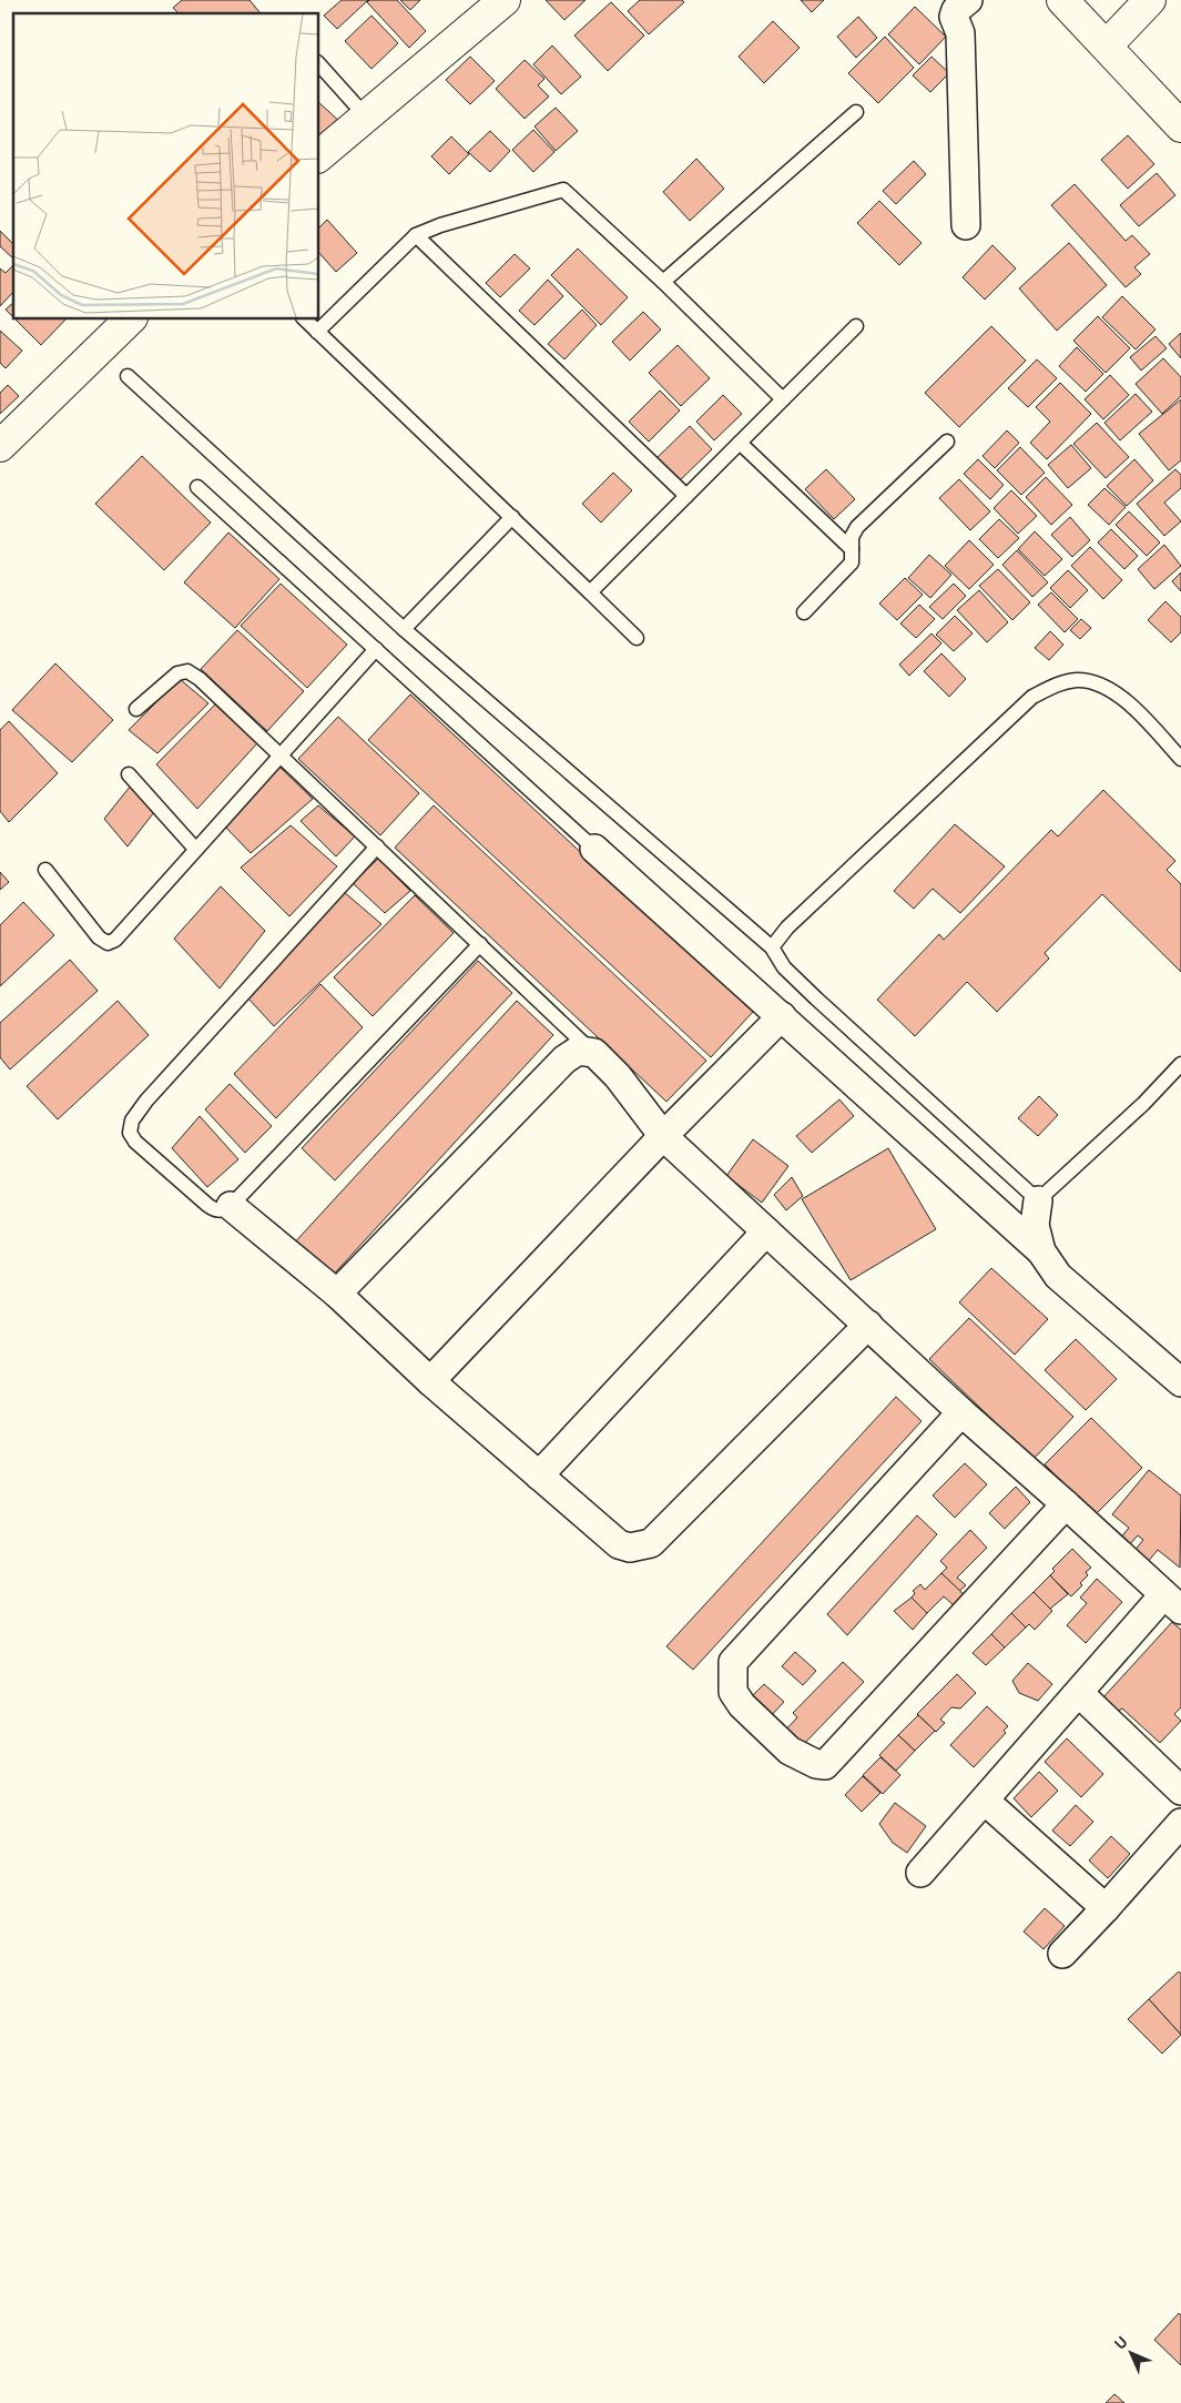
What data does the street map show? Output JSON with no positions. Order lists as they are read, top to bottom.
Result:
{
  "north": "top left"
}
